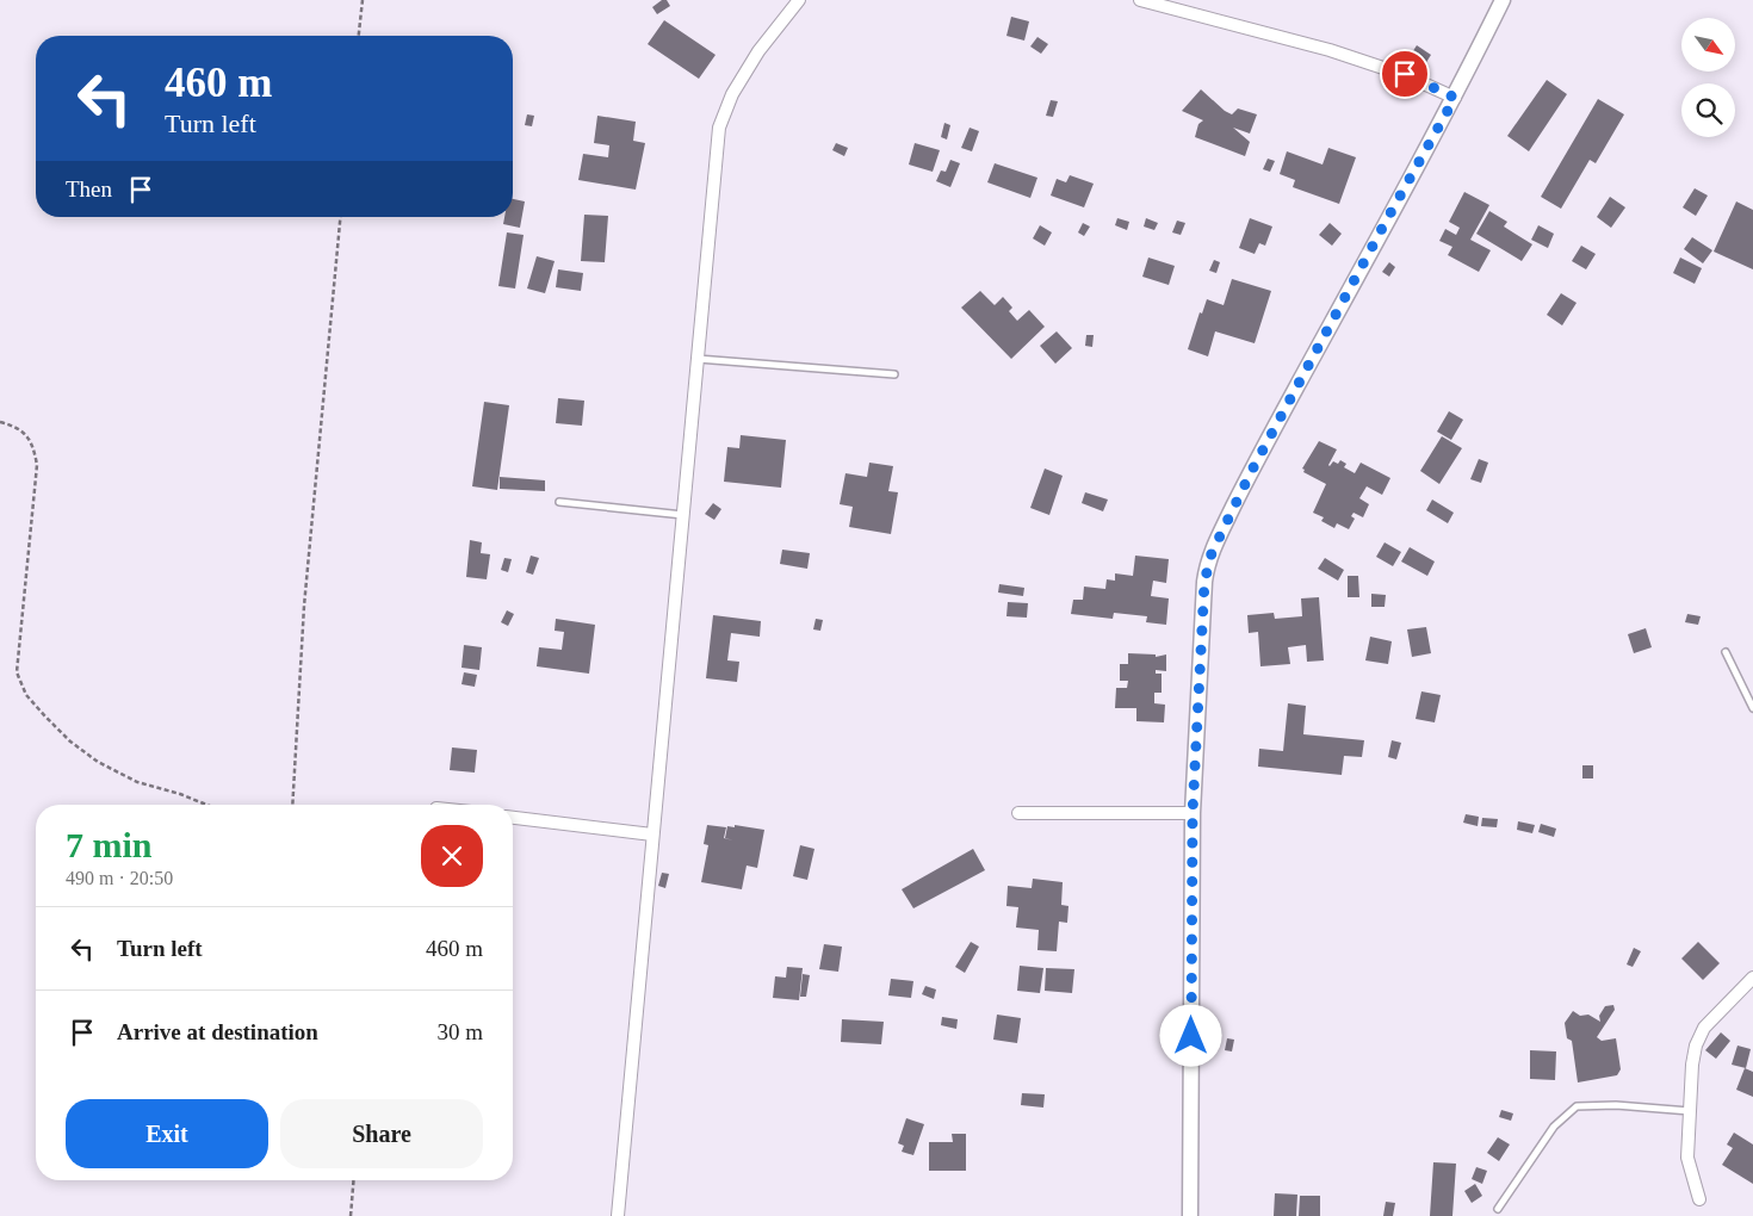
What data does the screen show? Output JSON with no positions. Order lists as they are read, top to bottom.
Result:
{
  "north": "bottom right",
  "page": {
    "turn": ["460 m", "Turn left"],
    "then": "Then",
    "heading": ["7 min", "490 m · 20:50"],
    "list": [
      {
        "name": "Turn left",
        "value": "460 m"
      },
      {
        "name": "Arrive at destination",
        "value": "30 m"
      }
    ],
    "buttons": ["Exit", "Share"]
  }
}
